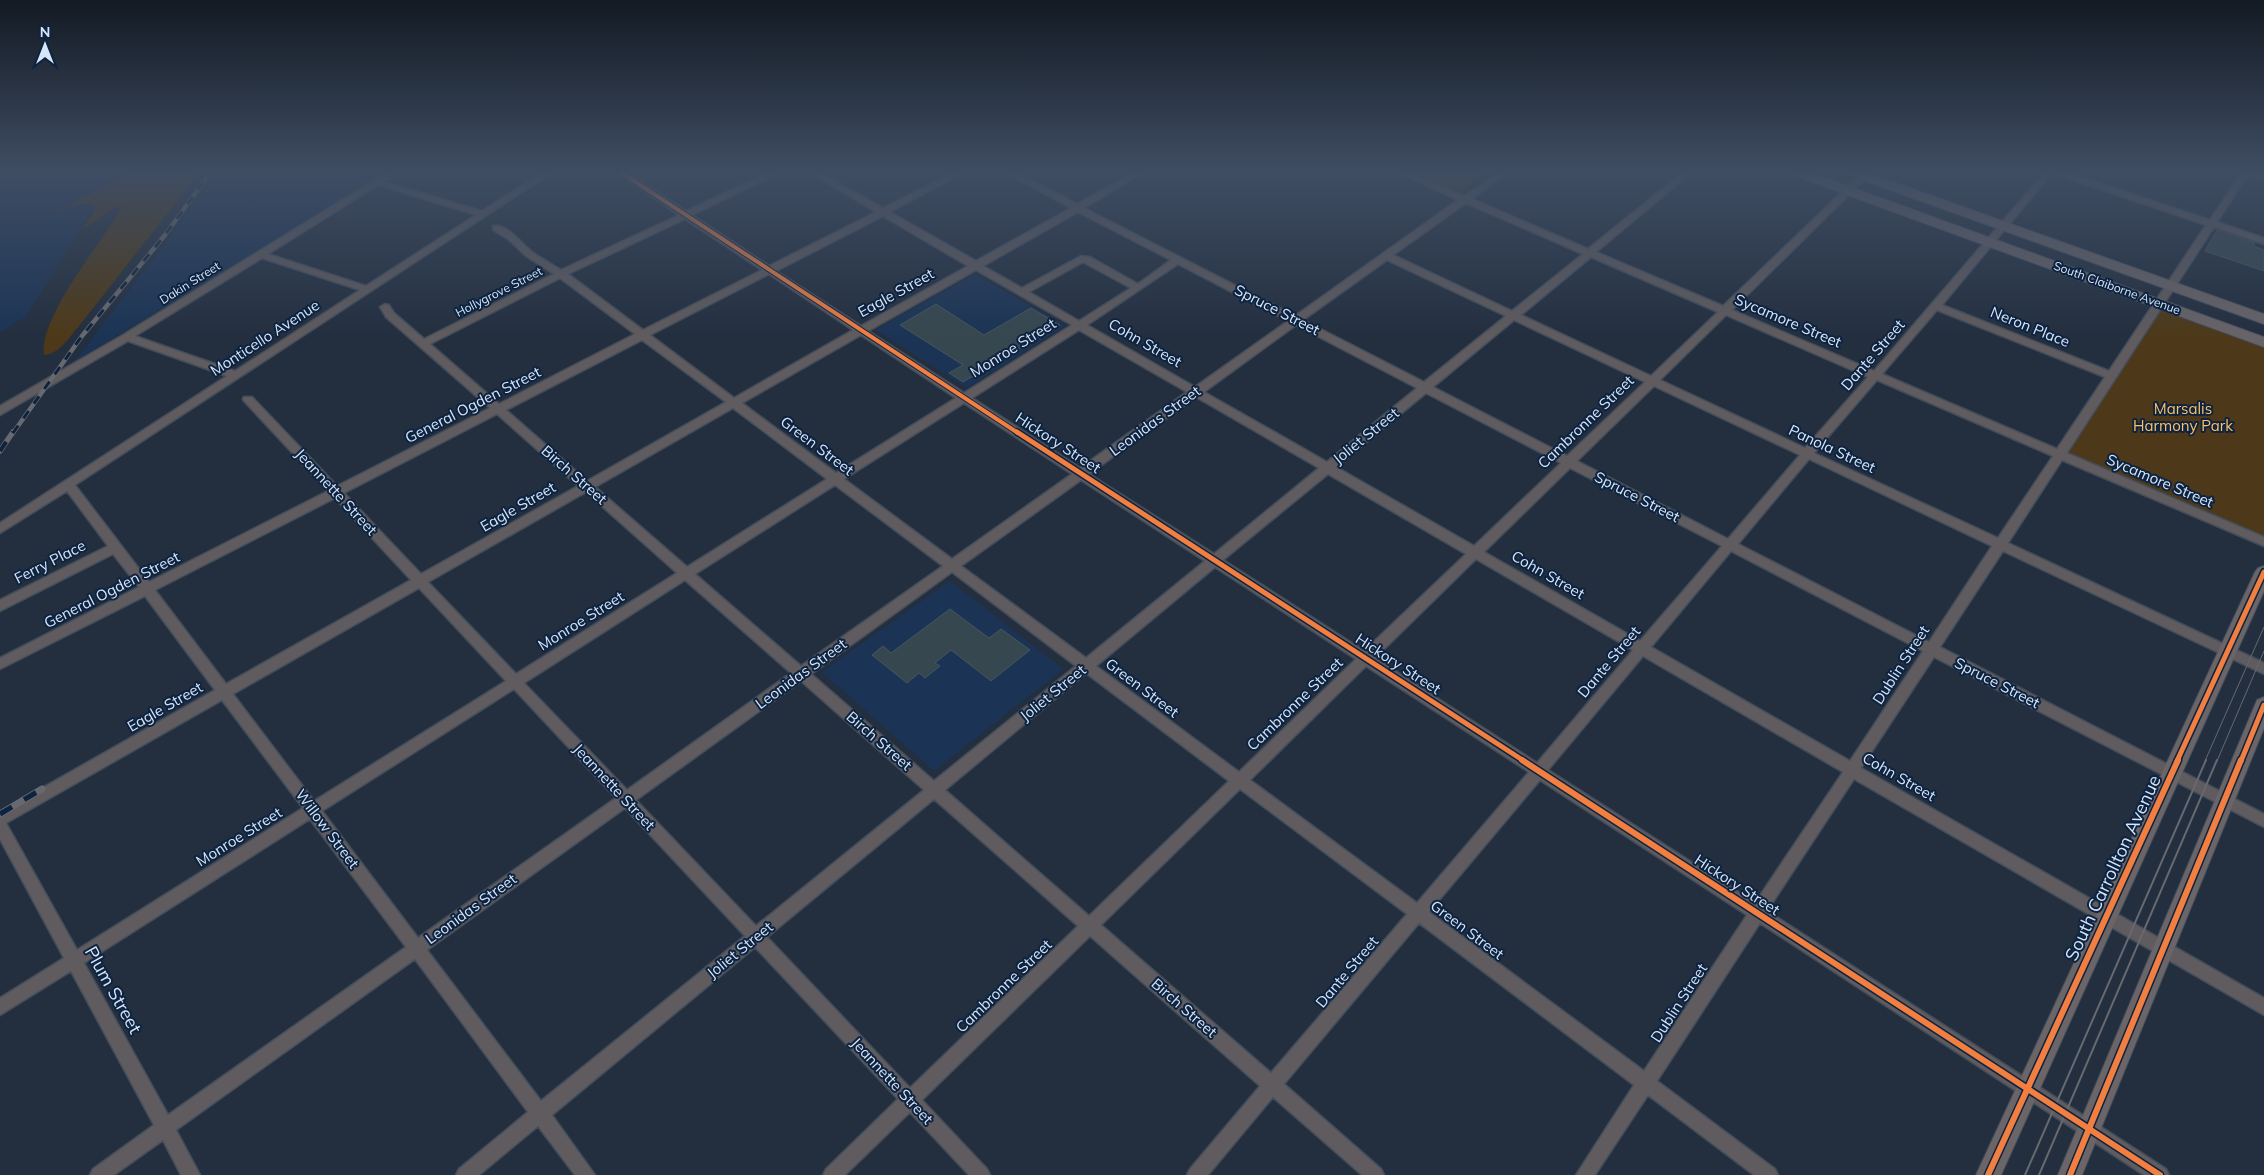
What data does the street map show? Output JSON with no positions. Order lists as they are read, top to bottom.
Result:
{
  "streets": {
    "main road": ["South Claiborne Avenue", "South Carrollton Avenue"],
    "street": [
      "Dakin Street",
      "Hollygrove Street",
      "Eagle Street",
      "Spruce Street",
      "Sycamore Street",
      "Neron Place",
      "Monticello Avenue",
      "Cohn Street",
      "Monroe Street",
      "Dante Street",
      "General Ogden Street",
      "Leonidas Street",
      "Cambronne Street",
      "Joliet Street",
      "Hickory Street",
      "Green Street",
      "Panola Street",
      "Birch Street",
      "Jeannette Street",
      "Ferry Place",
      "Dublin Street",
      "Willow Street",
      "Plum Street"
    ]
  },
  "crossings": [
    ["South Claiborne Avenue", "Dante Street"],
    ["South Claiborne Avenue", "Dublin Street"],
    ["Hollygrove Street", "Green Street"],
    ["Hollygrove Street", "Birch Street"],
    ["Eagle Street", "Cohn Street"],
    ["Eagle Street", "Hickory Street"],
    ["Eagle Street", "Green Street"],
    ["Eagle Street", "Birch Street"],
    ["Eagle Street", "Jeannette Street"],
    ["Eagle Street", "Willow Street"],
    ["Spruce Street", "Monroe Street"],
    ["Spruce Street", "Dante Street"],
    ["Spruce Street", "Leonidas Street"],
    ["Spruce Street", "Cambronne Street"],
    ["Spruce Street", "Joliet Street"],
    ["Spruce Street", "Dublin Street"],
    ["Spruce Street", "South Carrollton Avenue"],
    ["Sycamore Street", "Dante Street"],
    ["Sycamore Street", "Cambronne Street"],
    ["Sycamore Street", "Joliet Street"],
    ["Sycamore Street", "Dublin Street"],
    ["Neron Place", "Dante Street"],
    ["Neron Place", "Dublin Street"],
    ["Monticello Avenue", "Willow Street"],
    ["Cohn Street", "Monroe Street"],
    ["Cohn Street", "Dante Street"],
    ["Cohn Street", "Leonidas Street"],
    ["Cohn Street", "Cambronne Street"],
    ["Cohn Street", "Joliet Street"],
    ["Cohn Street", "Dublin Street"],
    ["Cohn Street", "South Carrollton Avenue"],
    ["Monroe Street", "Hickory Street"],
    ["Monroe Street", "Green Street"],
    ["Monroe Street", "Birch Street"],
    ["Monroe Street", "Jeannette Street"],
    ["Monroe Street", "Willow Street"],
    ["Monroe Street", "Plum Street"],
    ["Dante Street", "Hickory Street"],
    ["Dante Street", "Green Street"],
    ["Dante Street", "Panola Street"],
    ["Dante Street", "Birch Street"],
    ["General Ogden Street", "Hickory Street"],
    ["General Ogden Street", "Green Street"],
    ["General Ogden Street", "Birch Street"],
    ["General Ogden Street", "Jeannette Street"],
    ["General Ogden Street", "Willow Street"],
    ["Leonidas Street", "Hickory Street"],
    ["Leonidas Street", "Green Street"],
    ["Leonidas Street", "Panola Street"],
    ["Leonidas Street", "Birch Street"],
    ["Leonidas Street", "Jeannette Street"],
    ["Leonidas Street", "Willow Street"],
    ["Leonidas Street", "Plum Street"],
    ["Cambronne Street", "Hickory Street"],
    ["Cambronne Street", "Green Street"],
    ["Cambronne Street", "Panola Street"],
    ["Cambronne Street", "Birch Street"],
    ["Cambronne Street", "Jeannette Street"],
    ["Joliet Street", "Hickory Street"],
    ["Joliet Street", "Green Street"],
    ["Joliet Street", "Panola Street"],
    ["Joliet Street", "Birch Street"],
    ["Joliet Street", "Jeannette Street"],
    ["Joliet Street", "Willow Street"],
    ["Hickory Street", "Dublin Street"],
    ["Hickory Street", "South Carrollton Avenue"],
    ["Green Street", "Dublin Street"],
    ["Panola Street", "Dublin Street"],
    ["Panola Street", "South Carrollton Avenue"],
    ["Ferry Place", "Willow Street"]
  ],
  "parks": ["Marsalis Harmony Park"],
  "north": "top"
}
